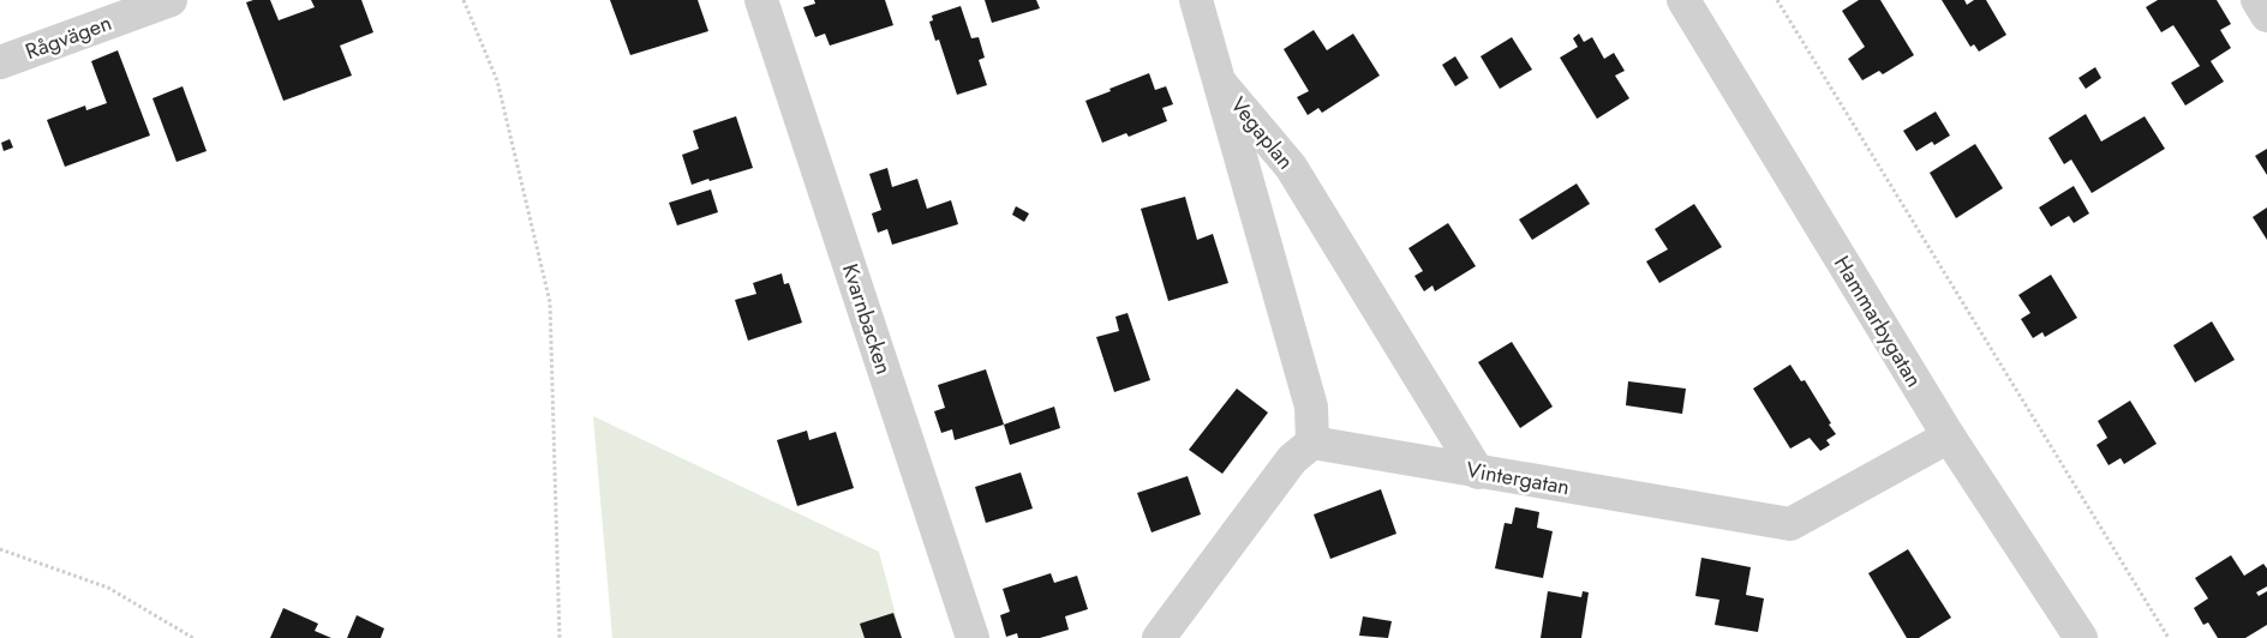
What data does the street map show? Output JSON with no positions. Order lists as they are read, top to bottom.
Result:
{
  "streets": {
    "street": [
      "Rågvägen",
      "Vegaplan",
      "Kvarnbacken",
      "Hammarbygatan",
      "Vintergatan"
    ]
  },
  "crossings": [
    ["Vegaplan", "Vintergatan"],
    ["Hammarbygatan", "Vintergatan"]
  ]
}
